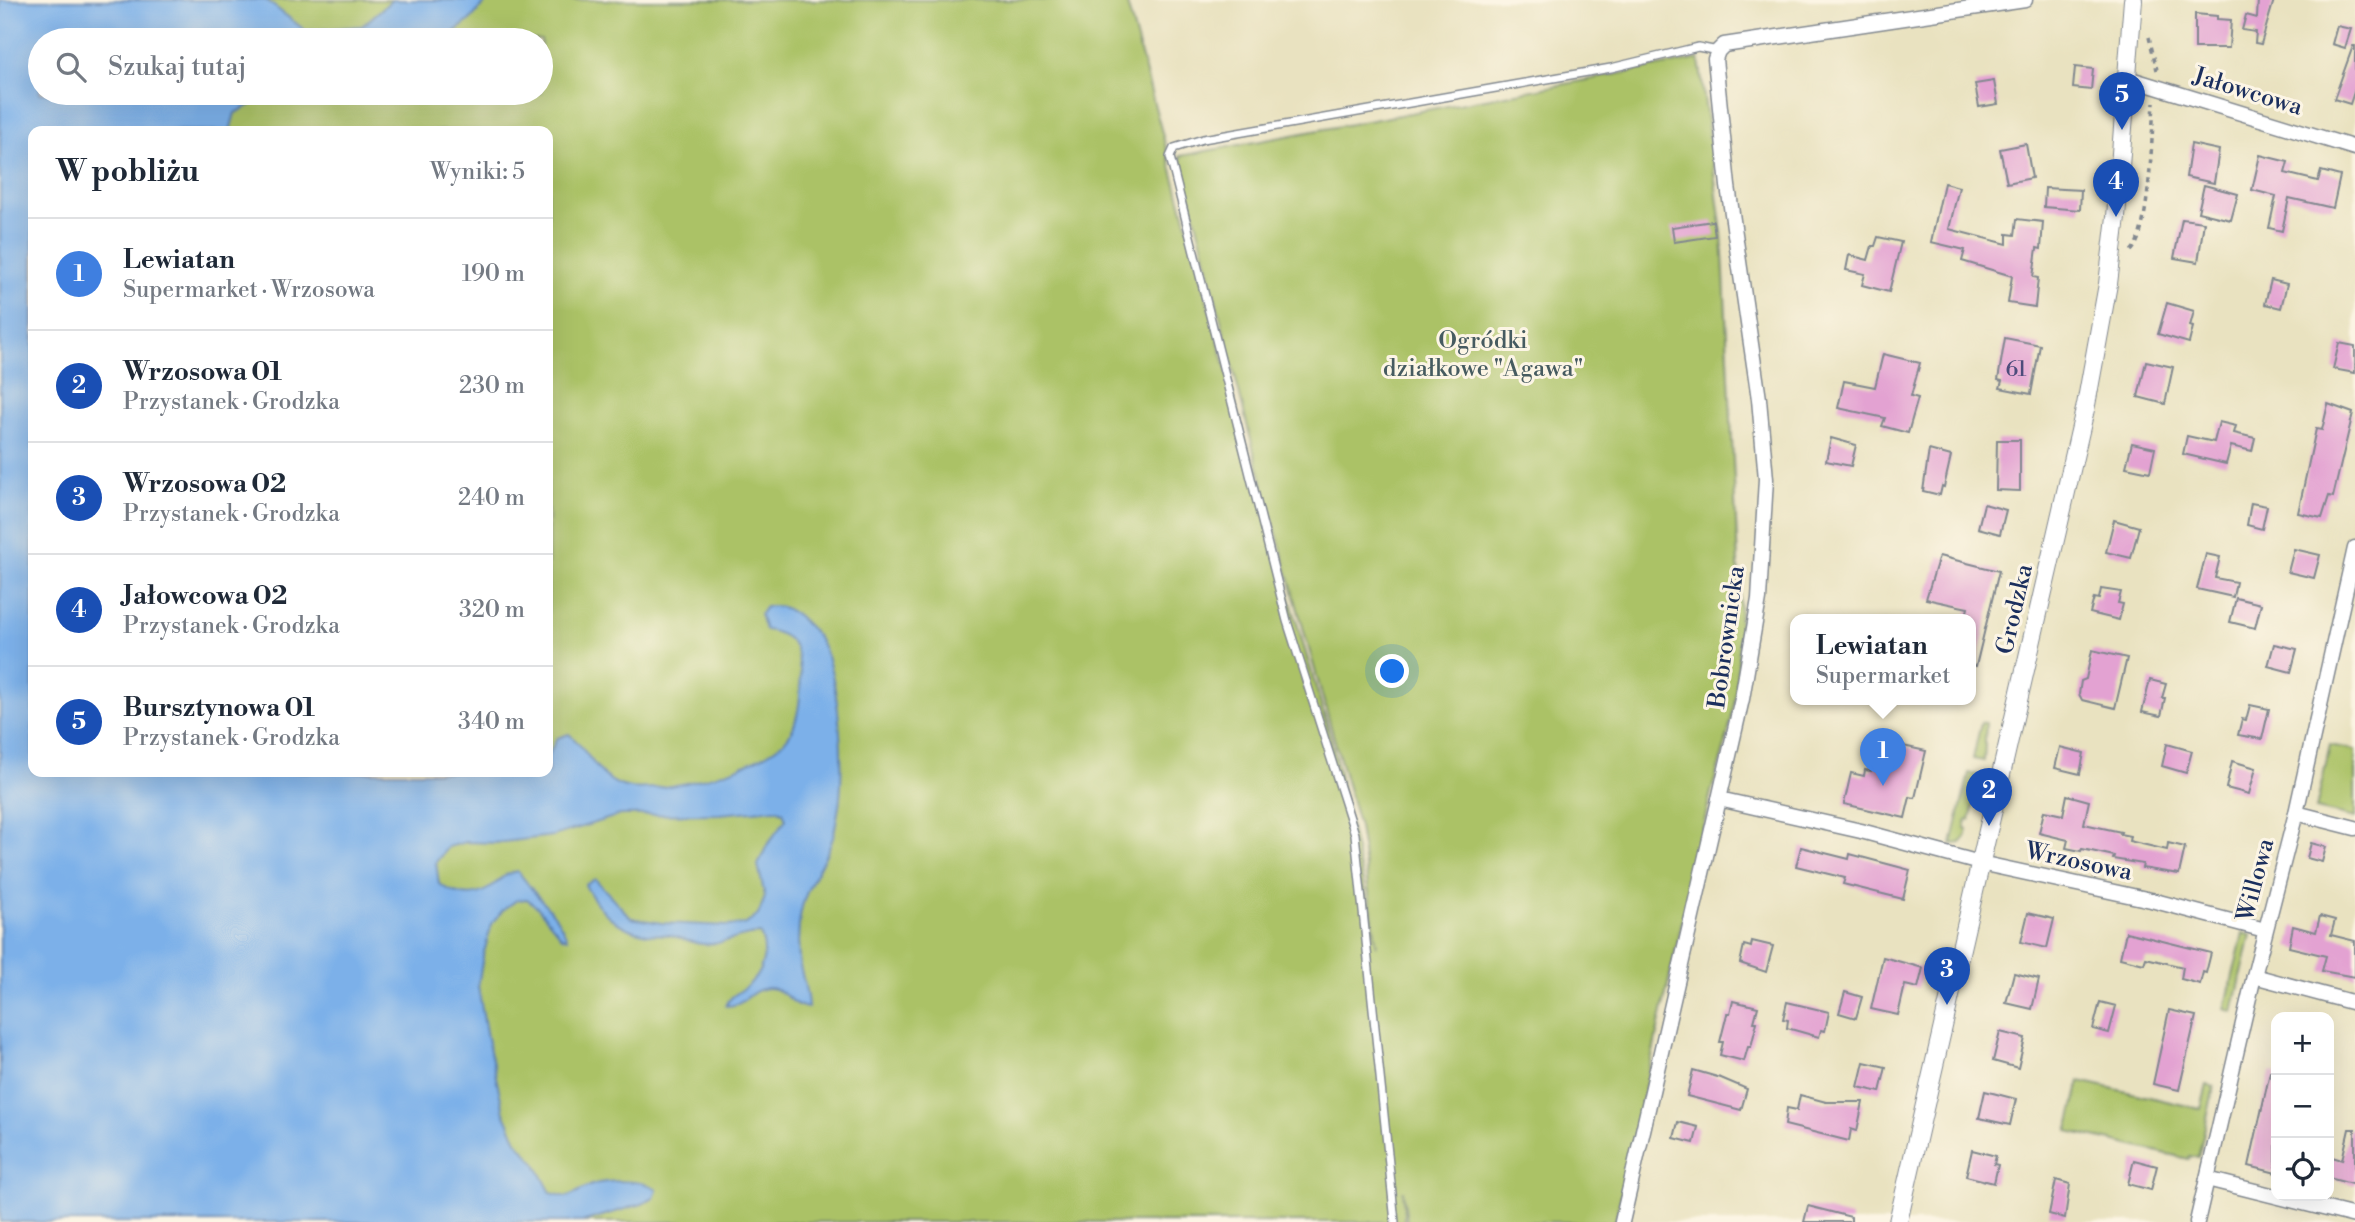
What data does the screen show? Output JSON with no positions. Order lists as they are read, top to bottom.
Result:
{
  "streets": {
    "street": [
      "Jałowcowa",
      "Grodzka",
      "Bobrownicka",
      "Wrzosowa",
      "Willowa"
    ]
  },
  "crossings": [
    ["Jałowcowa", "Grodzka"],
    ["Grodzka", "Wrzosowa"],
    ["Bobrownicka", "Wrzosowa"],
    ["Wrzosowa", "Willowa"]
  ],
  "parks": ["Ogródki działkowe \"Agawa\""],
  "house_numbers": ["61"],
  "page": {
    "search": "Szukaj tutaj",
    "pins": [
      "5",
      "4",
      "1",
      "2",
      "3"
    ],
    "heading": ["W pobliżu", "Wyniki: 5"],
    "list": [
      {
        "mark": "1",
        "name": "Lewiatan",
        "note": "Supermarket · Wrzosowa",
        "value": "190 m"
      },
      {
        "mark": "2",
        "name": "Wrzosowa 01",
        "note": "Przystanek · Grodzka",
        "value": "230 m"
      },
      {
        "mark": "3",
        "name": "Wrzosowa 02",
        "note": "Przystanek · Grodzka",
        "value": "240 m"
      },
      {
        "mark": "4",
        "name": "Jałowcowa 02",
        "note": "Przystanek · Grodzka",
        "value": "320 m"
      },
      {
        "mark": "5",
        "name": "Bursztynowa 01",
        "note": "Przystanek · Grodzka",
        "value": "340 m"
      }
    ],
    "popup": ["Lewiatan", "Supermarket"],
    "map_buttons": ["+", "−"]
  }
}
